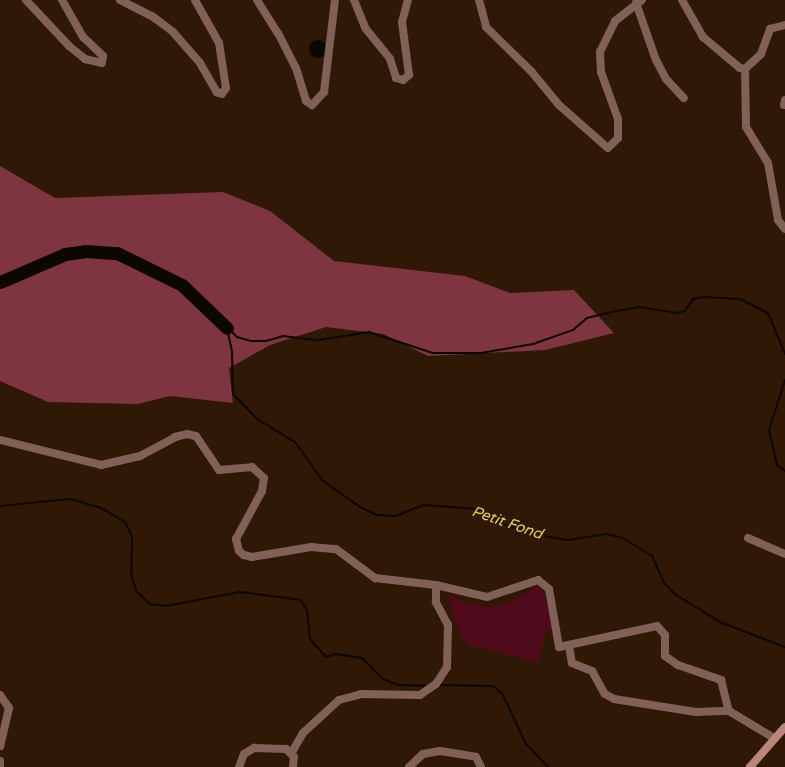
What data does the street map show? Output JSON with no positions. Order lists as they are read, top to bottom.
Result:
{
  "water": ["Petit Fond"]
}
